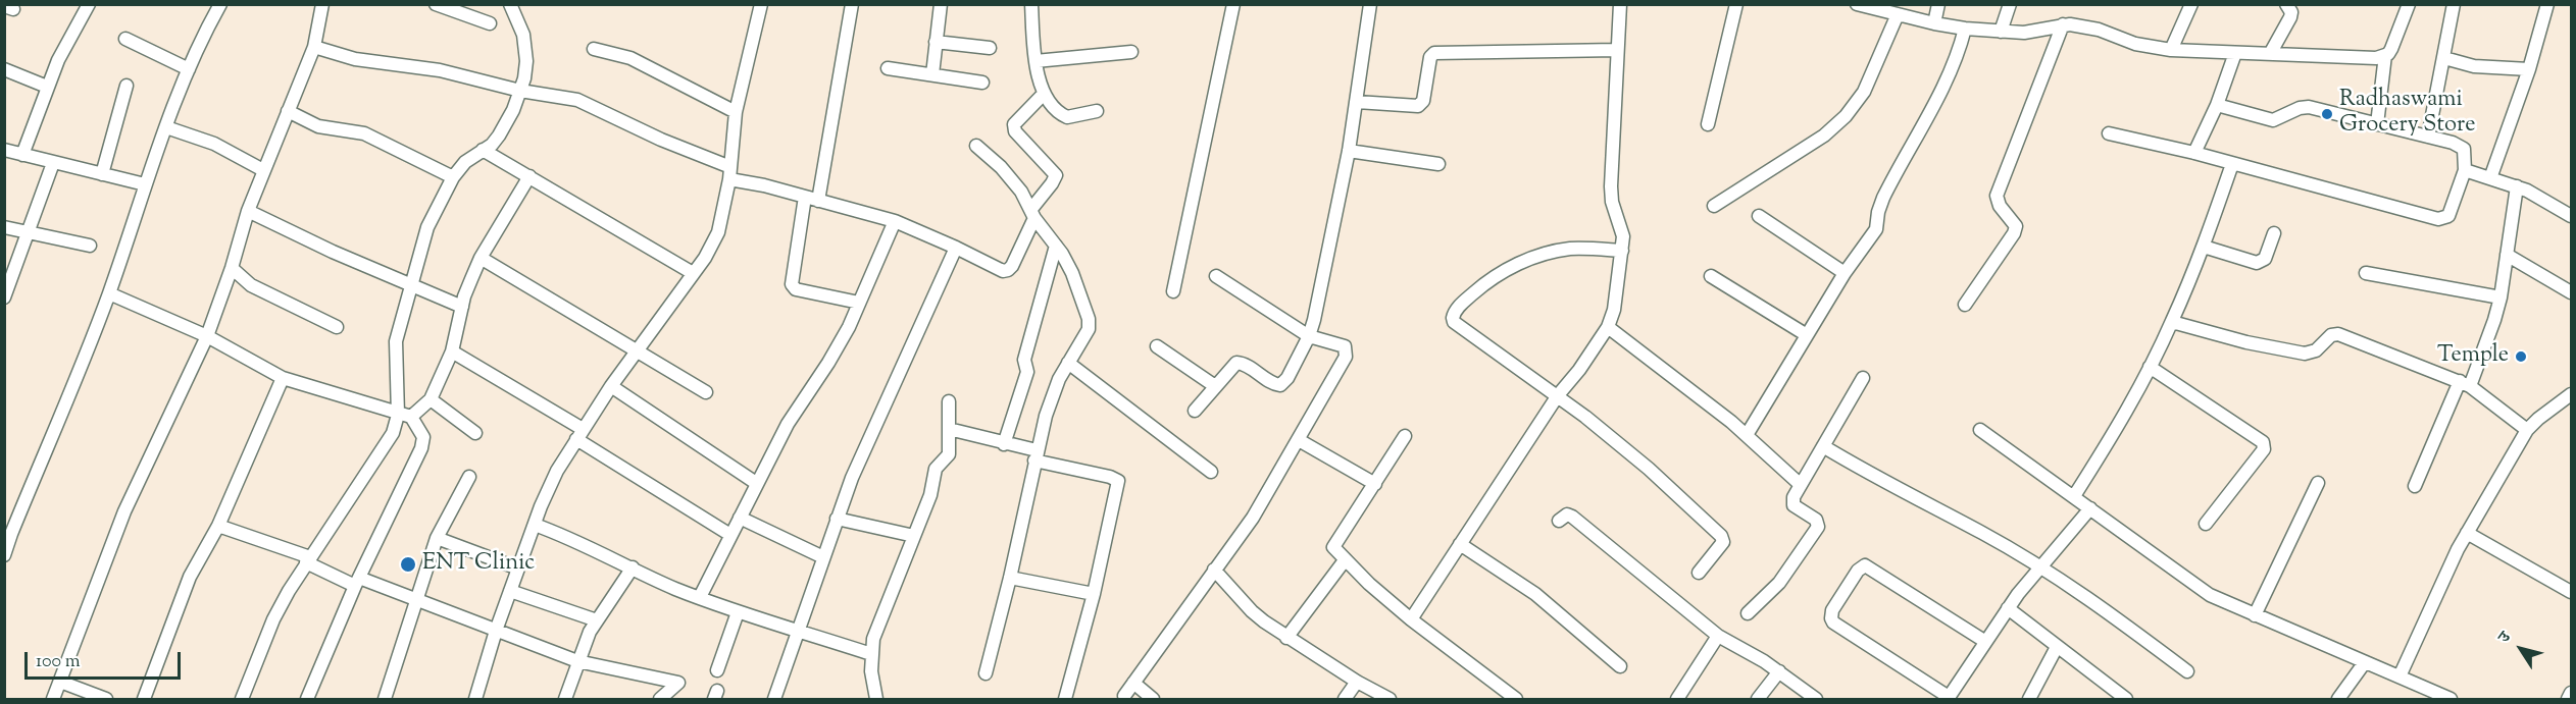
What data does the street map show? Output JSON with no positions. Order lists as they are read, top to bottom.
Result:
{
  "places": ["Radhaswami Grocery Store", "Temple", "ENT Clinic"],
  "scale_bar": "100 m",
  "north": "top left"
}
